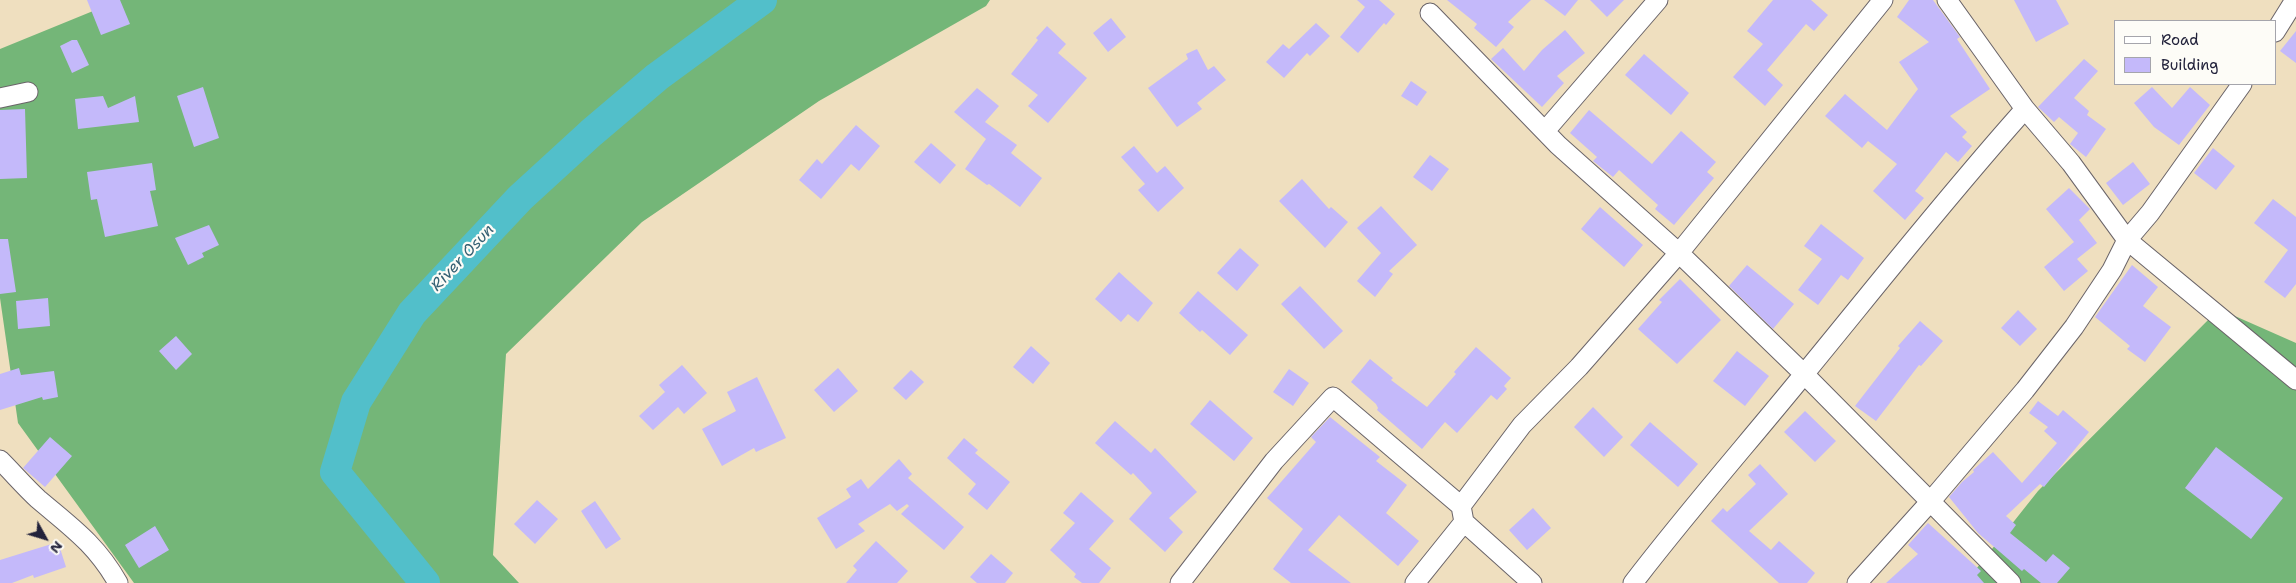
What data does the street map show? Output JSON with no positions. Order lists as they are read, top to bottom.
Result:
{
  "water": ["River Osun"],
  "legend": ["Road", "Building"],
  "north": "bottom right"
}
